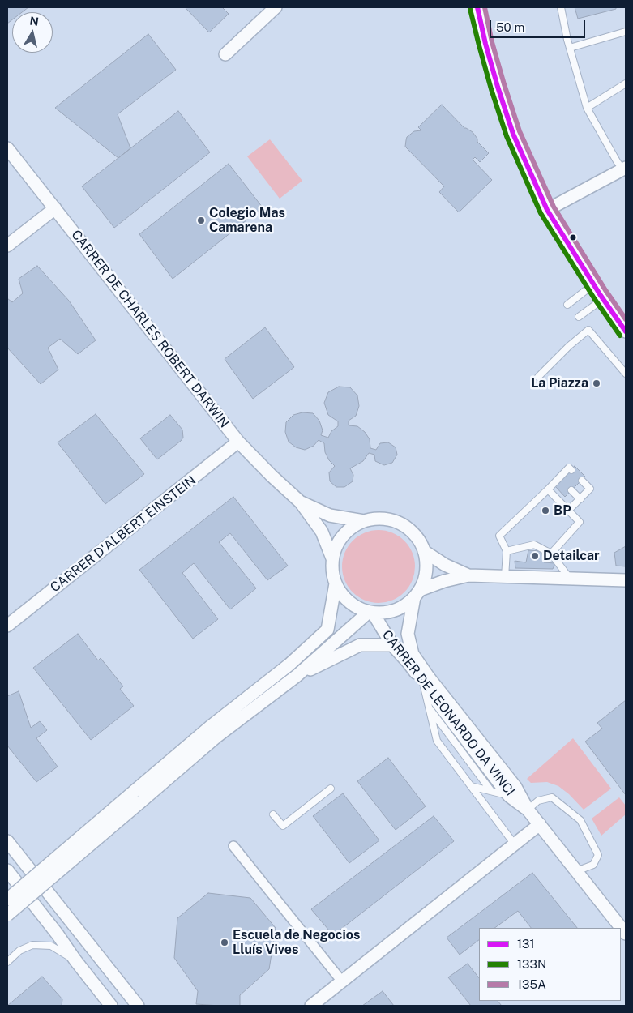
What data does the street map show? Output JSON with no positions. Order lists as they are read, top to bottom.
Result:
{
  "streets": {
    "street": ["CARRER DE CHARLES ROBERT DARWIN", "CARRER D'ALBERT EINSTEIN", "CARRER DE LEONARDO DA VINCI"]
  },
  "crossings": [
    ["CARRER DE CHARLES ROBERT DARWIN", "CARRER D'ALBERT EINSTEIN"],
    ["CARRER DE CHARLES ROBERT DARWIN", "CARRER DE LEONARDO DA VINCI"]
  ],
  "places": [
    "Colegio Mas Camarena",
    "La Piazza",
    "BP",
    "Detailcar",
    "Escuela de Negocios Lluís Vives"
  ],
  "lines": ["transit line 131", "transit line 135A", "transit line 133N"],
  "legend": ["131", "133N", "135A"],
  "scale_bar": "50 m",
  "north": "top"
}
